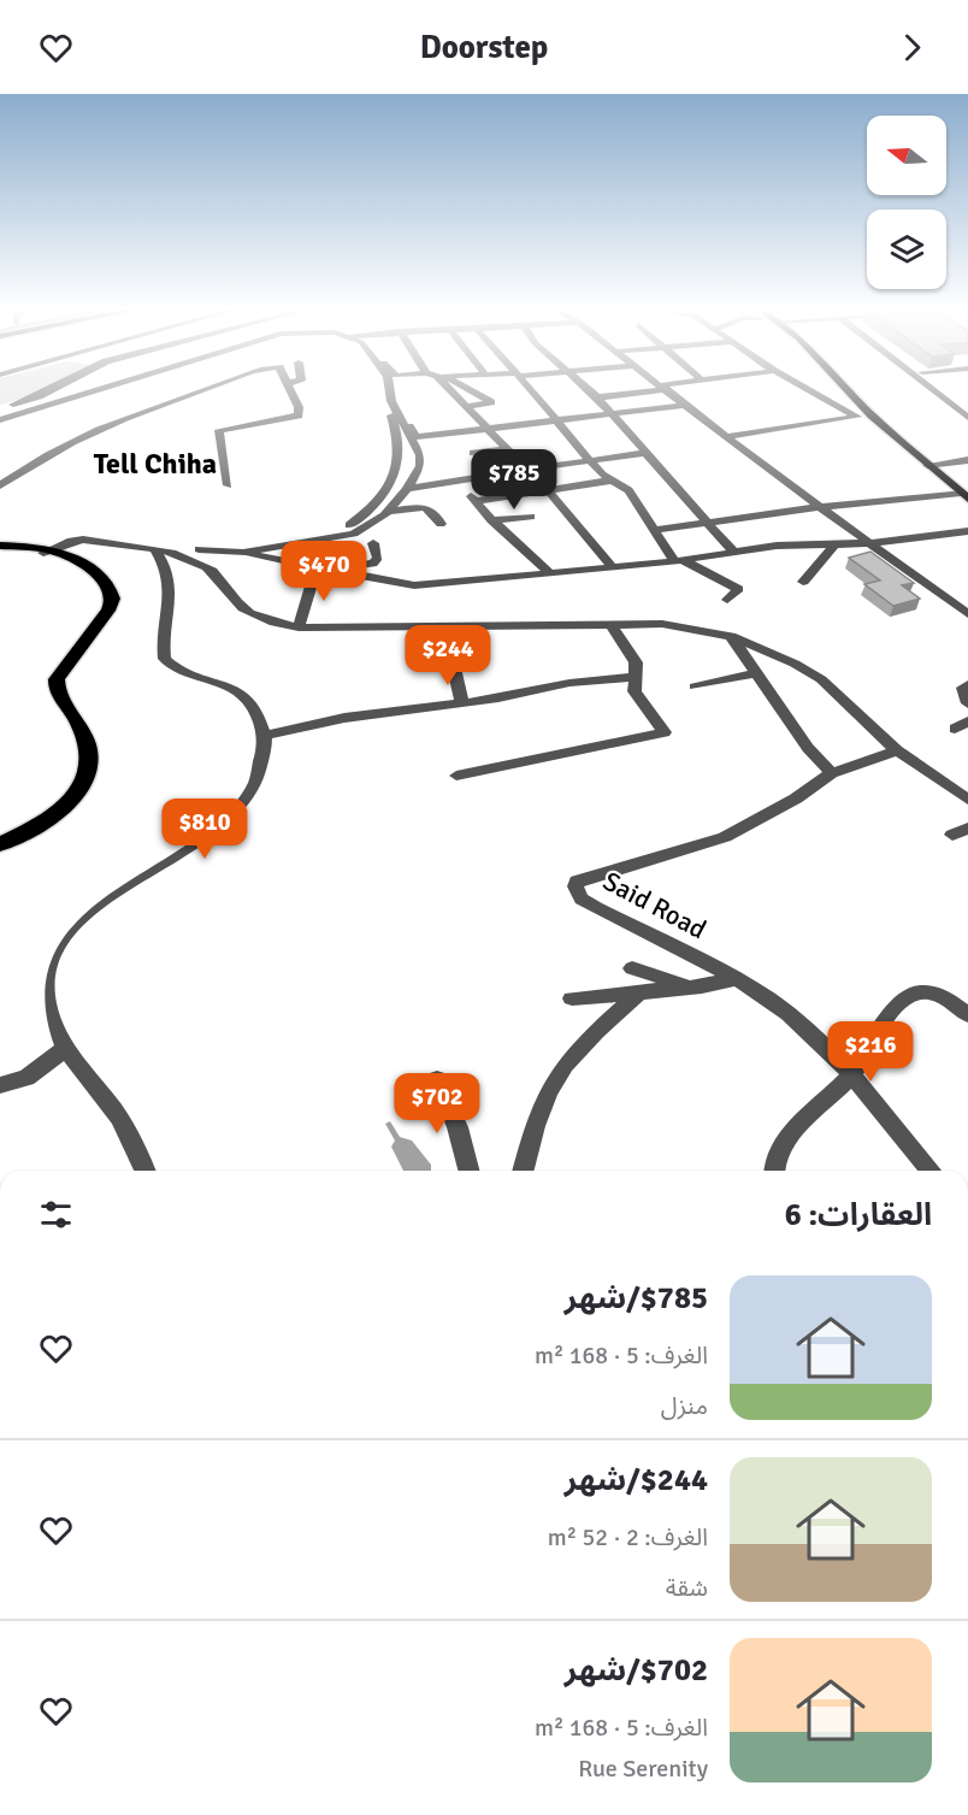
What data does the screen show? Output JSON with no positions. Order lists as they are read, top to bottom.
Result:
{
  "streets": {
    "street": ["Said Road"]
  },
  "districts": ["Tell Chiha"],
  "north": "left",
  "page": {
    "header": "Doorstep",
    "price": [
      "$785",
      "$470",
      "$244",
      "$810",
      "$216",
      "$702"
    ],
    "heading": "العقارات: 6",
    "list": [
      {
        "name": "$785/شهر",
        "note": "الغرف: 5 · 168 m² · منزل"
      },
      {
        "name": "$244/شهر",
        "note": "الغرف: 2 · 52 m² · شقة"
      },
      {
        "name": "$702/شهر",
        "note": "الغرف: 5 · 168 m² · Rue Serenity"
      }
    ]
  }
}
